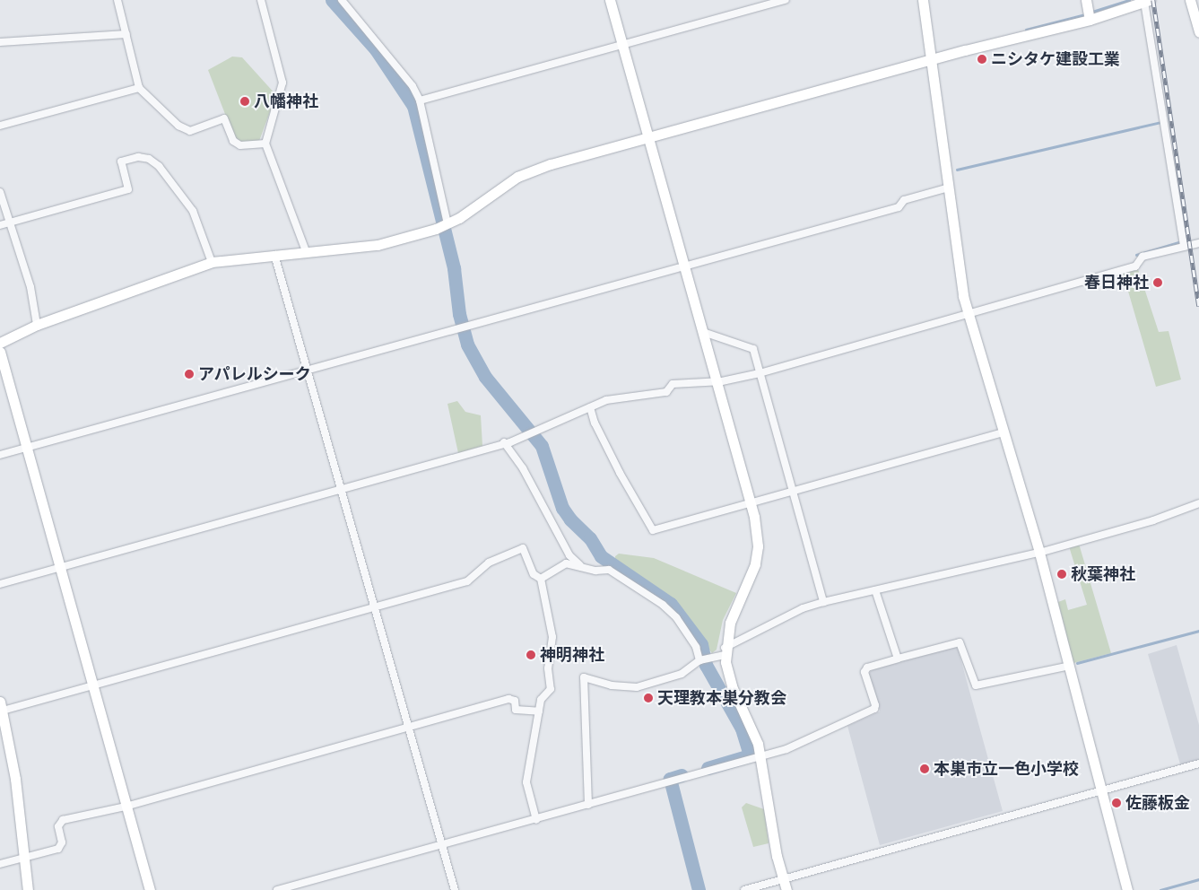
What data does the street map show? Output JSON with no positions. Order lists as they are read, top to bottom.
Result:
{
  "places": [
    "ニシタケ建設工業",
    "八幡神社",
    "春日神社",
    "アパレルシーク",
    "秋葉神社",
    "神明神社",
    "天理教本巣分教会",
    "本巣市立一色小学校",
    "佐藤板金"
  ]
}
